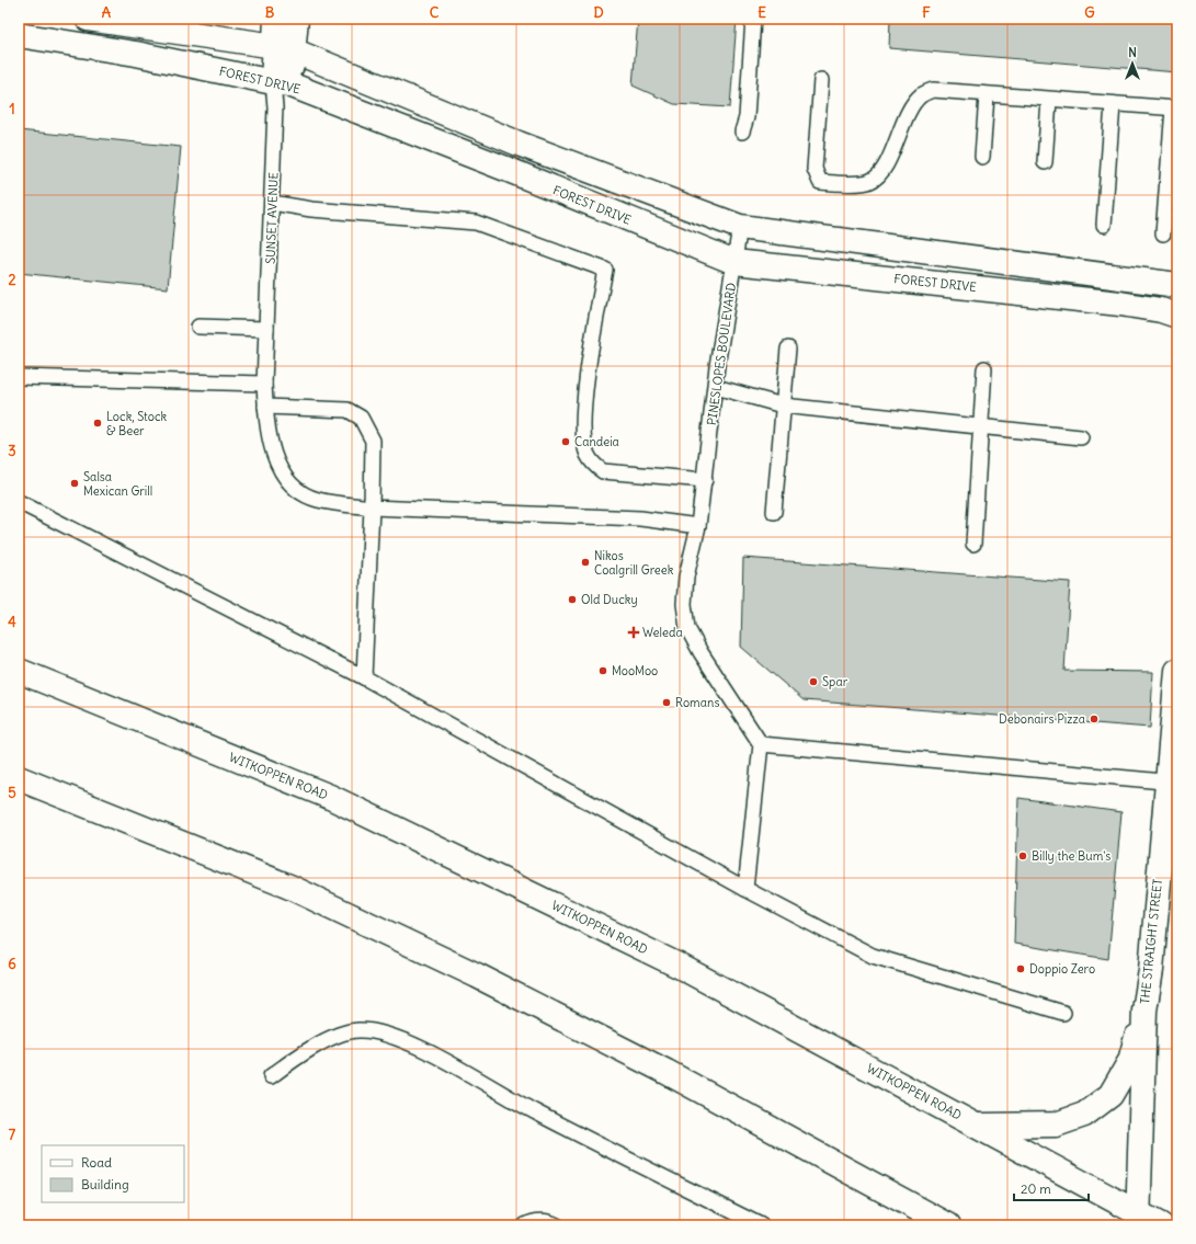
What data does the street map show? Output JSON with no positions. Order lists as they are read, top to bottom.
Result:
{
  "streets": {
    "street": [
      "FOREST DRIVE",
      "SUNSET AVENUE",
      "WITKOPPEN ROAD",
      "THE STRAIGHT STREET"
    ],
    "lane": ["PINESLOPES BOULEVARD"]
  },
  "crossings": [
    ["FOREST DRIVE", "SUNSET AVENUE"],
    ["FOREST DRIVE", "PINESLOPES BOULEVARD"],
    ["SUNSET AVENUE", "PINESLOPES BOULEVARD"],
    ["WITKOPPEN ROAD", "THE STRAIGHT STREET"]
  ],
  "places": {
    "other": [
      "Lock, Stock & Beer",
      "Candeia",
      "Salsa Mexican Grill",
      "Nikos Coalgrill Greek",
      "Old Ducky",
      "MooMoo",
      "Spar",
      "Romans",
      "Debonairs Pizza",
      "Billy the Bum's",
      "Doppio Zero"
    ],
    "health": ["Weleda"]
  },
  "legend": ["Road", "Building"],
  "scale_bar": "20 m",
  "north": "top",
  "grid": {
    "columns": [
      "A",
      "B",
      "C",
      "D",
      "E",
      "F",
      "G"
    ],
    "rows": [
      "1",
      "2",
      "3",
      "4",
      "5",
      "6",
      "7"
    ]
  }
}
